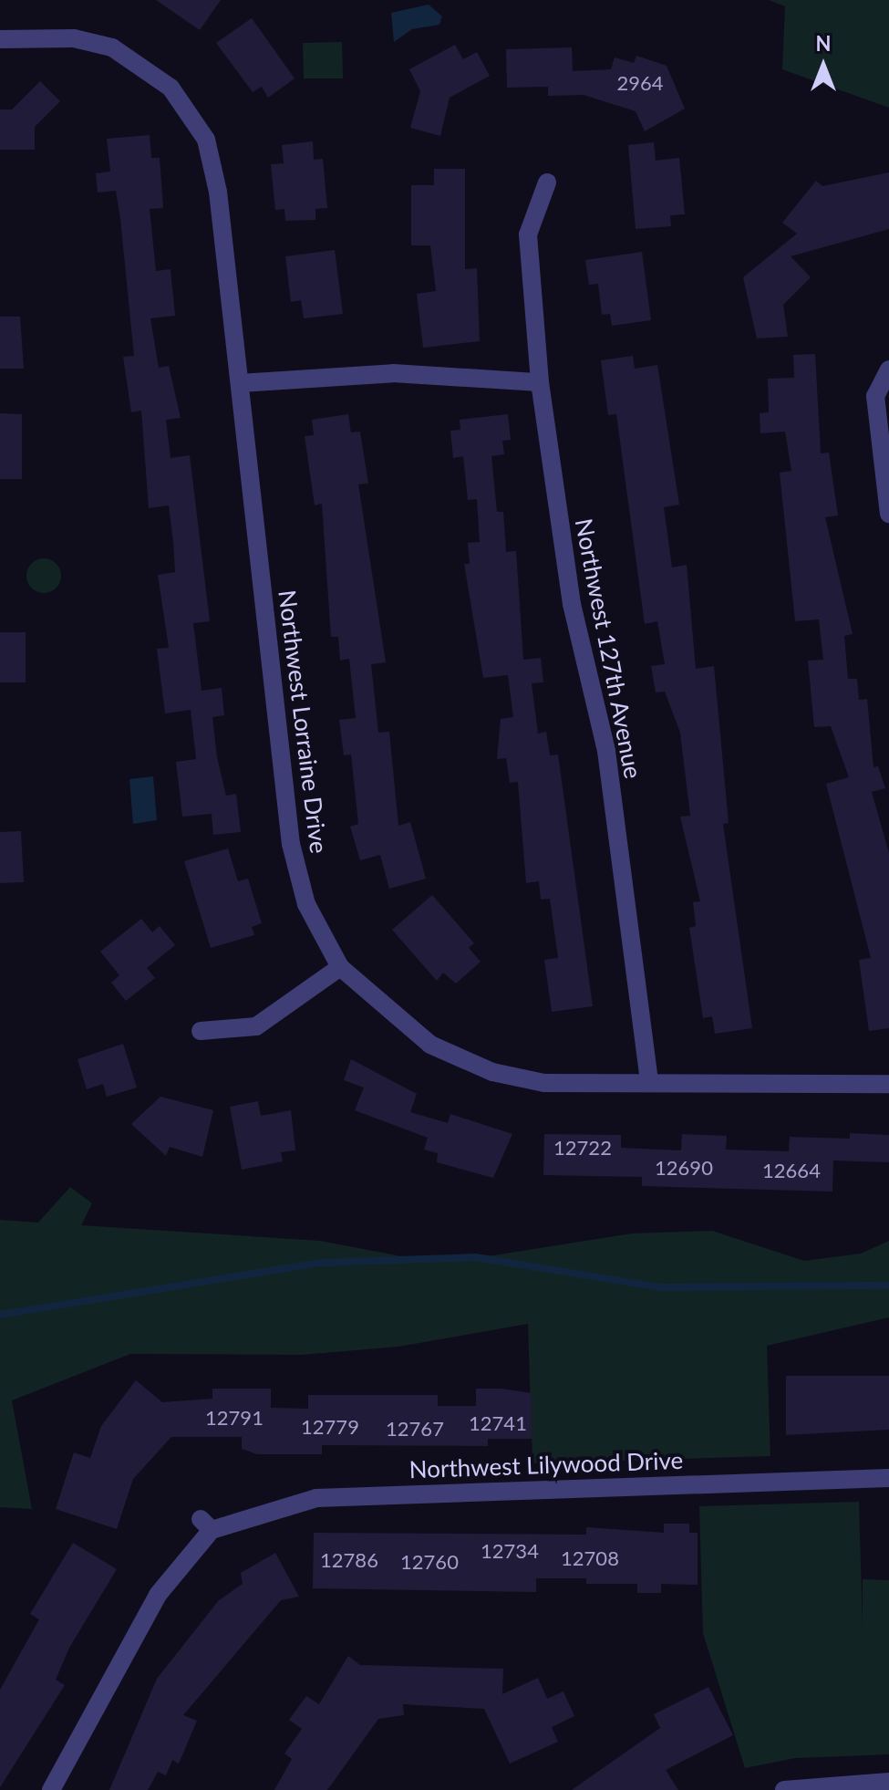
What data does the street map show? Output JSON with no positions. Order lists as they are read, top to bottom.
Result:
{
  "streets": {
    "street": ["Northwest 127th Avenue", "Northwest Lorraine Drive", "Northwest Lilywood Drive"]
  },
  "crossings": [
    ["Northwest 127th Avenue", "Northwest Lorraine Drive"]
  ],
  "house_numbers": [
    "2964",
    "12722",
    "12690",
    "12664",
    "12791",
    "12741",
    "12779",
    "12767",
    "12734",
    "12708",
    "12786",
    "12760"
  ],
  "north": "top"
}
